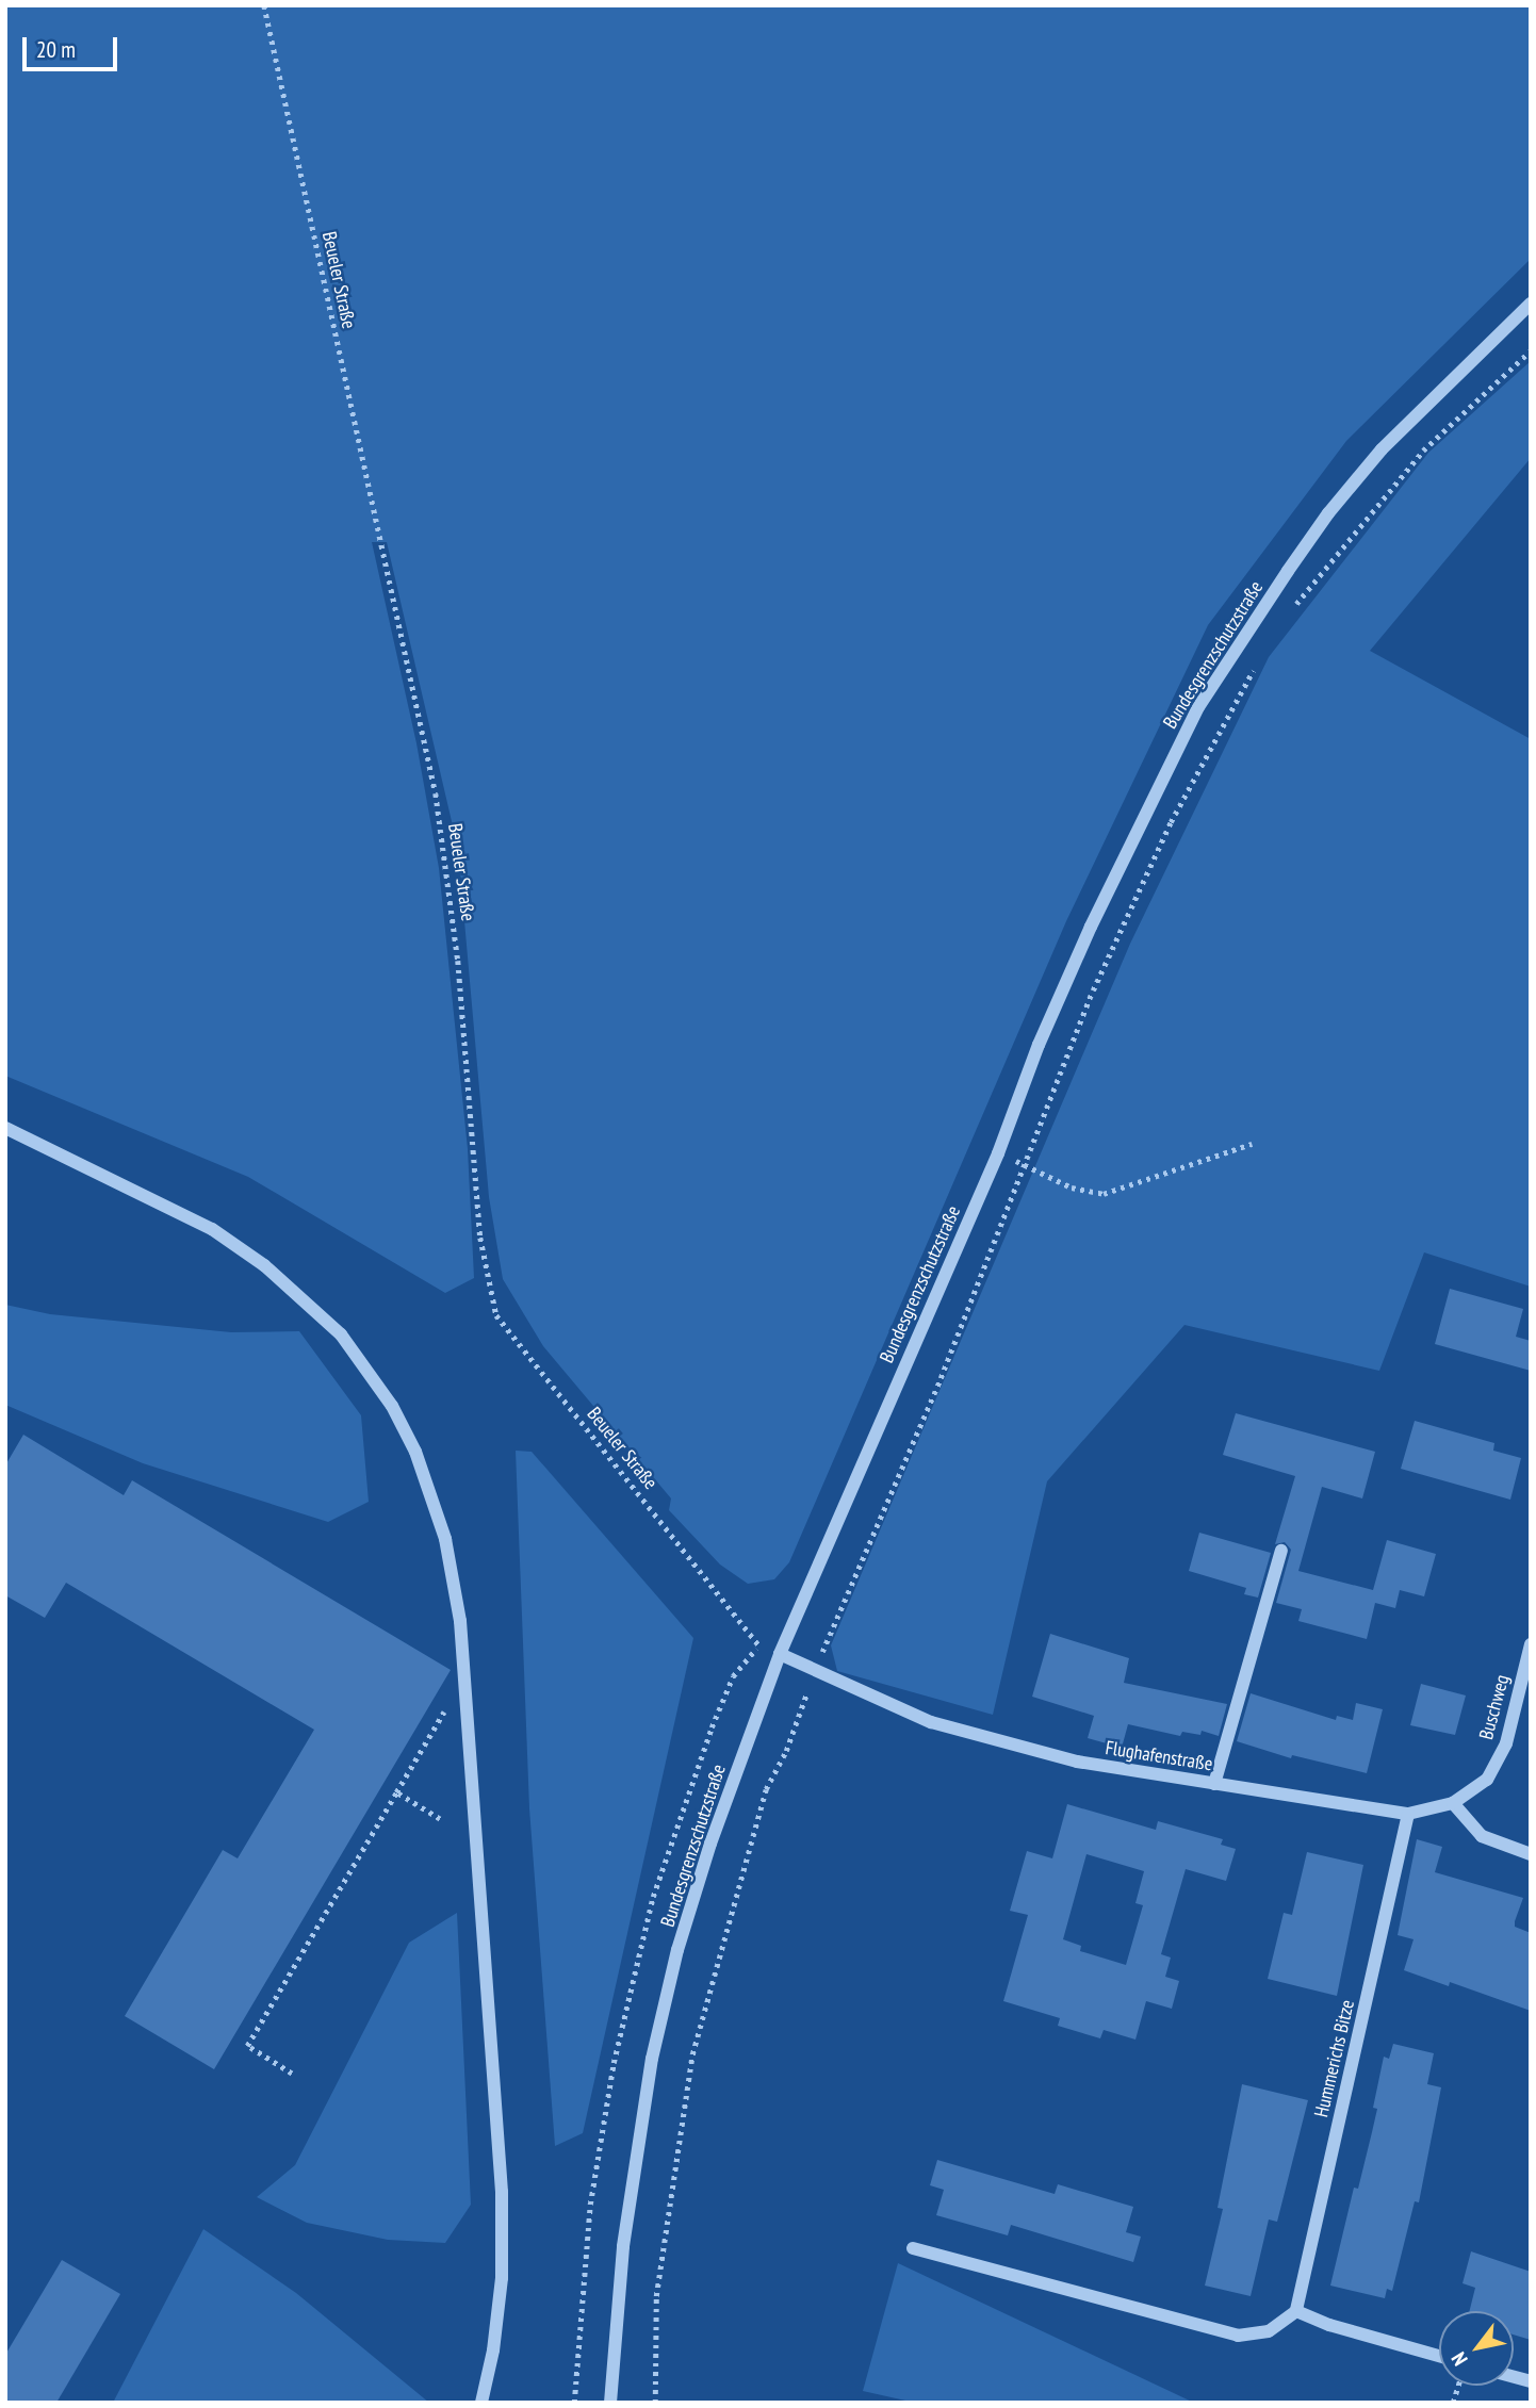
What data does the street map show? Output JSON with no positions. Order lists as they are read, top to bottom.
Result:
{
  "streets": {
    "street": [
      "Bundesgrenzschutzstraße",
      "Buschweg",
      "Flughafenstraße",
      "Hummerichs Bitze"
    ],
    "path": ["Beueler Straße"]
  },
  "crossings": [
    ["Beueler Straße", "Bundesgrenzschutzstraße"],
    ["Beueler Straße", "Flughafenstraße"],
    ["Bundesgrenzschutzstraße", "Flughafenstraße"],
    ["Buschweg", "Flughafenstraße"],
    ["Flughafenstraße", "Hummerichs Bitze"]
  ],
  "scale_bar": "20 m",
  "north": "bottom left"
}
